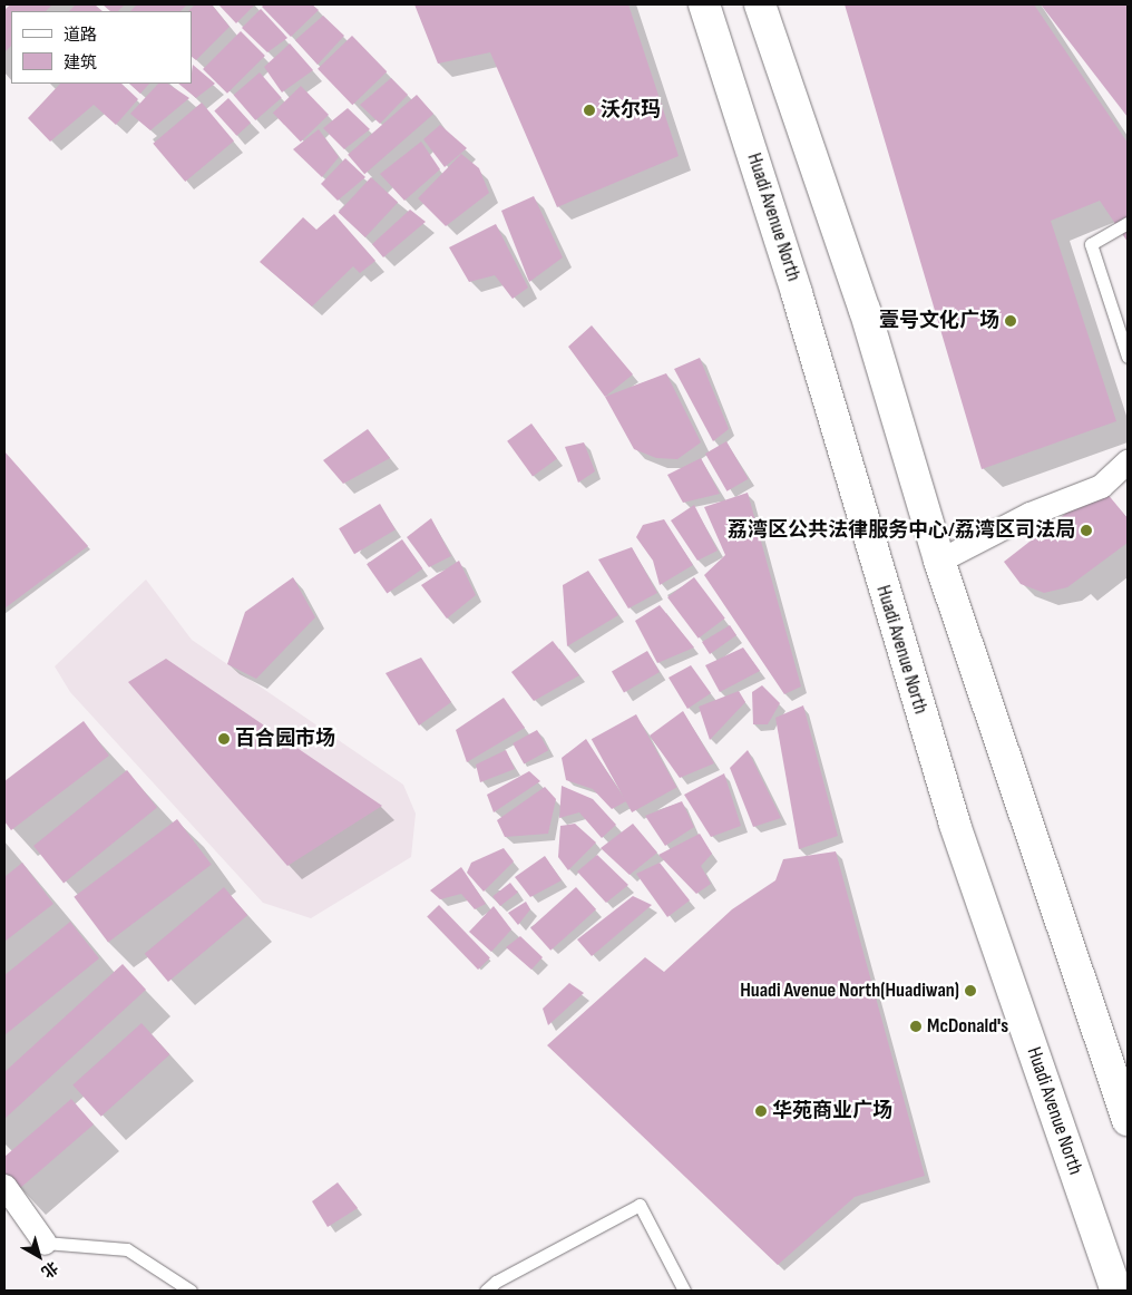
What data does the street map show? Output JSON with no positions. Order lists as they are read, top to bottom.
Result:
{
  "streets": {
    "main road": ["Huadi Avenue North"]
  },
  "places": [
    "沃尔玛",
    "壹号文化广场",
    "荔湾区公共法律服务中心/荔湾区司法局",
    "百合园市场",
    "Huadi Avenue North(Huadiwan)",
    "McDonald's",
    "华苑商业广场"
  ],
  "legend": ["道路", "建筑"],
  "north": "bottom right"
}
